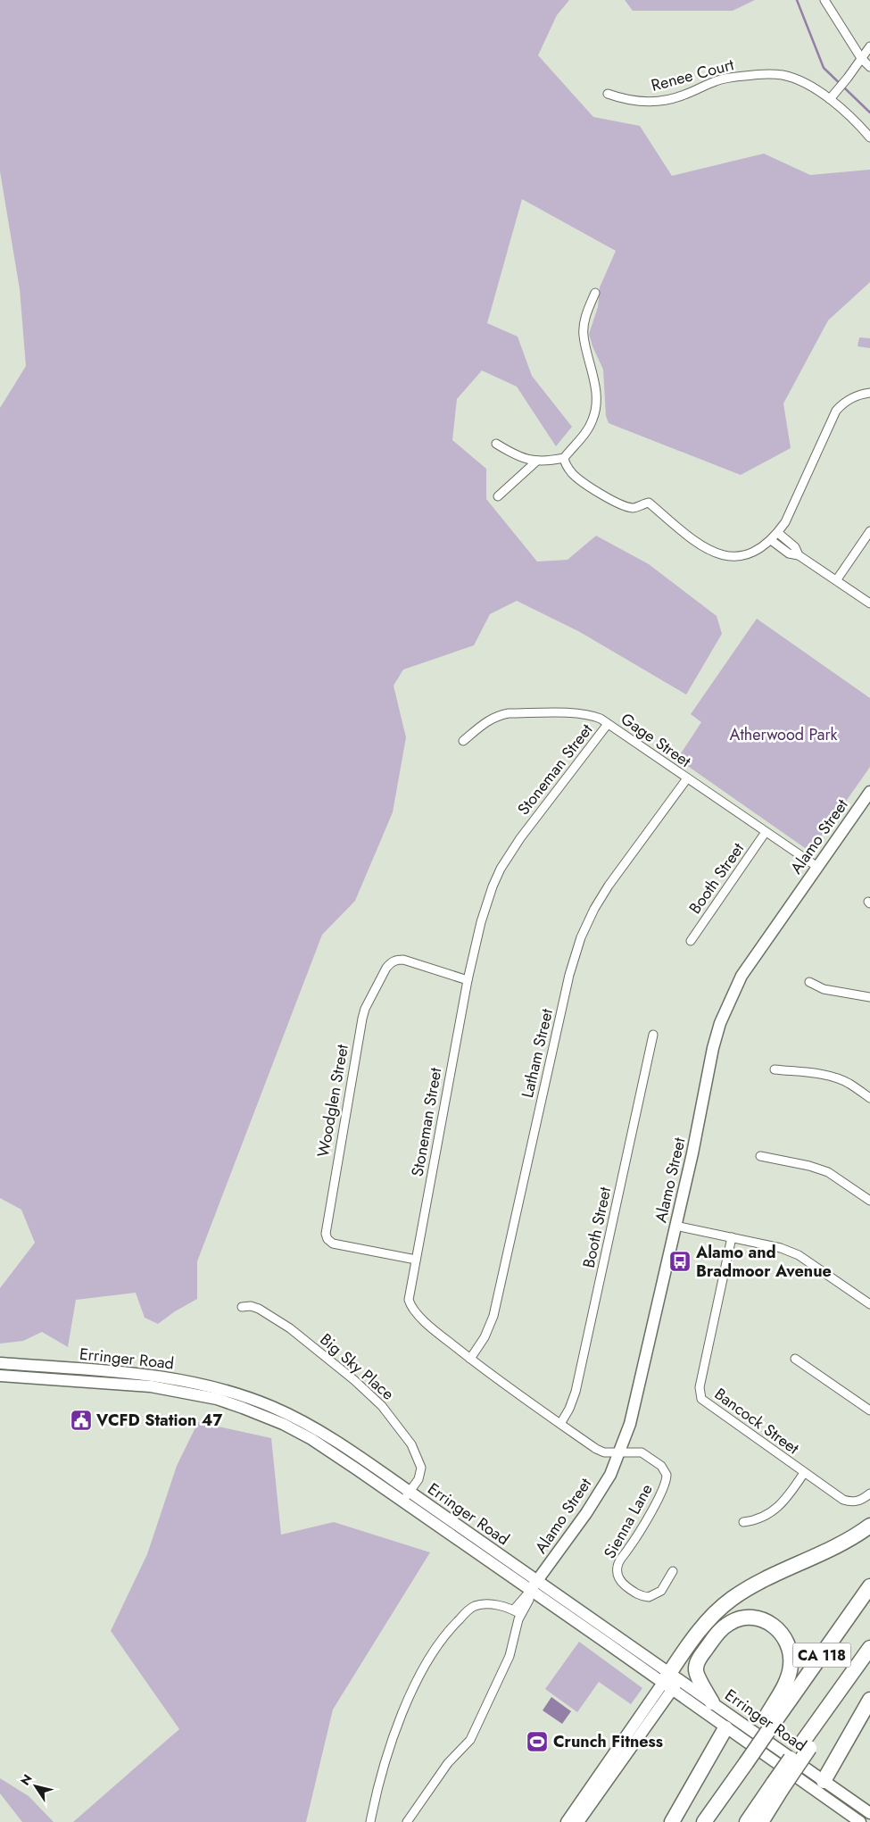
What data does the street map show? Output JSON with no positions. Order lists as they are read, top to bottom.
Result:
{
  "streets": {
    "highway": ["CA 118"],
    "main road": ["Alamo Street", "Erringer Road"],
    "street": [
      "Renee Court",
      "Gage Street",
      "Stoneman Street",
      "Booth Street",
      "Latham Street",
      "Woodglen Street",
      "Big Sky Place",
      "Bancock Street",
      "Sienna Lane"
    ]
  },
  "crossings": [
    ["Gage Street", "Stoneman Street"],
    ["Gage Street", "Alamo Street"],
    ["Gage Street", "Booth Street"],
    ["Gage Street", "Latham Street"],
    ["Stoneman Street", "Alamo Street"],
    ["Stoneman Street", "Booth Street"],
    ["Stoneman Street", "Latham Street"],
    ["Stoneman Street", "Woodglen Street"],
    ["Stoneman Street", "Sienna Lane"],
    ["Alamo Street", "Erringer Road"],
    ["Alamo Street", "Sienna Lane"],
    ["Erringer Road", "Big Sky Place"]
  ],
  "parks": ["Atherwood Park"],
  "places": {
    "bus stop": ["Alamo and Bradmoor Avenue"],
    "public building": ["VCFD Station 47"],
    "sports": ["Crunch Fitness"]
  },
  "north": "top left"
}
